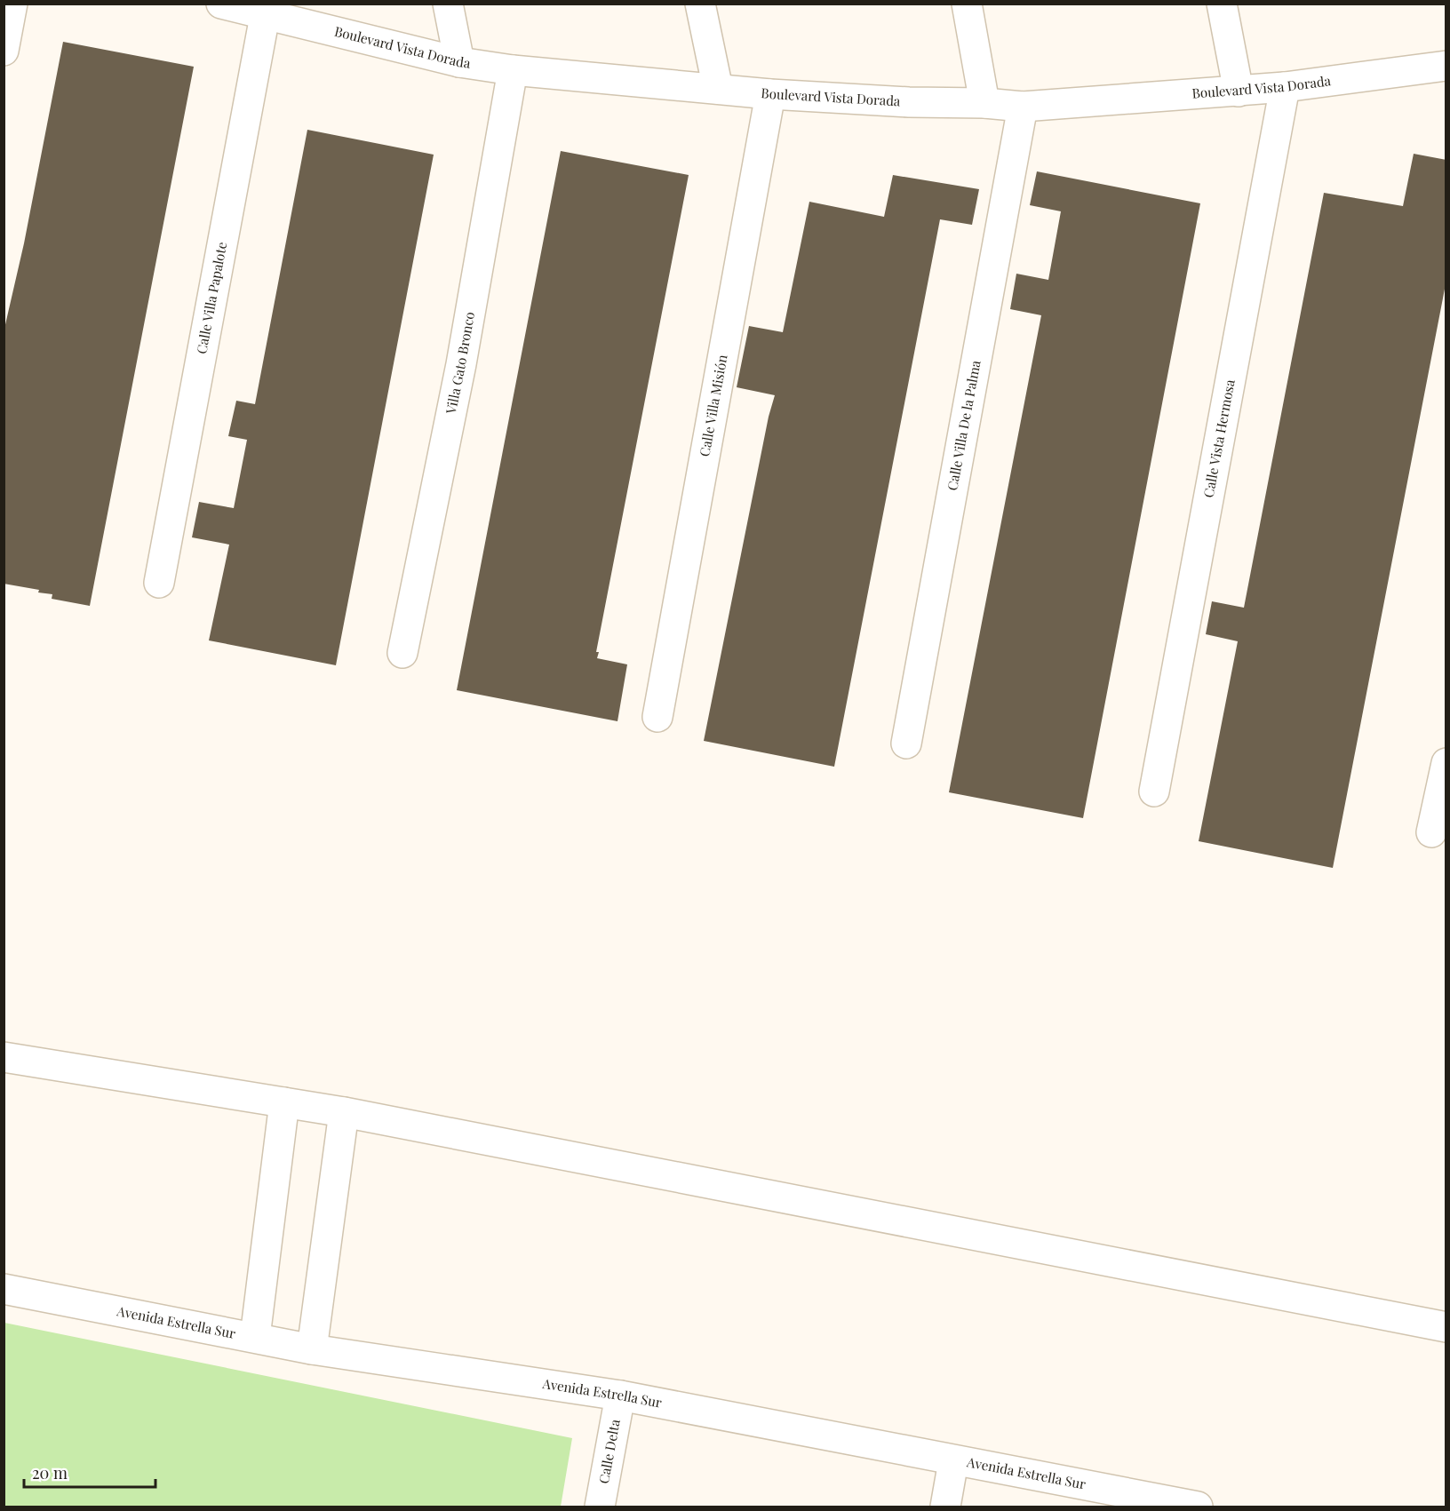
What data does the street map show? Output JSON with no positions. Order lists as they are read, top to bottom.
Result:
{
  "streets": {
    "street": [
      "Boulevard Vista Dorada",
      "Calle Villa Papalote",
      "Villa Gato Bronco",
      "Calle Villa Misión",
      "Calle Villa De la Palma",
      "Calle Vista Hermosa",
      "Avenida Estrella Sur",
      "Calle Delta"
    ]
  },
  "crossings": [
    ["Boulevard Vista Dorada", "Calle Villa Papalote"],
    ["Boulevard Vista Dorada", "Villa Gato Bronco"],
    ["Boulevard Vista Dorada", "Calle Villa Misión"],
    ["Boulevard Vista Dorada", "Calle Villa De la Palma"],
    ["Boulevard Vista Dorada", "Calle Vista Hermosa"],
    ["Avenida Estrella Sur", "Calle Delta"]
  ],
  "scale_bar": "20 m"
}
